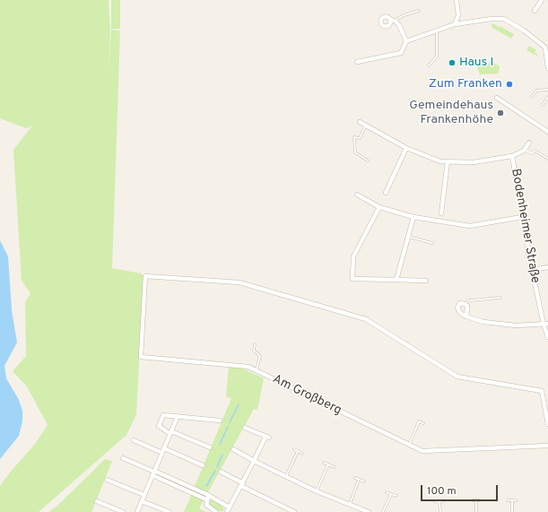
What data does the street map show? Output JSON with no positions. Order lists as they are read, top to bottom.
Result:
{
  "streets": {
    "street": ["Bodenheimer Straße", "Am Großberg"]
  },
  "places": ["Haus I", "Zum Franken", "Gemeindehaus Frankenhöhe"],
  "scale_bar": "100 m"
}
